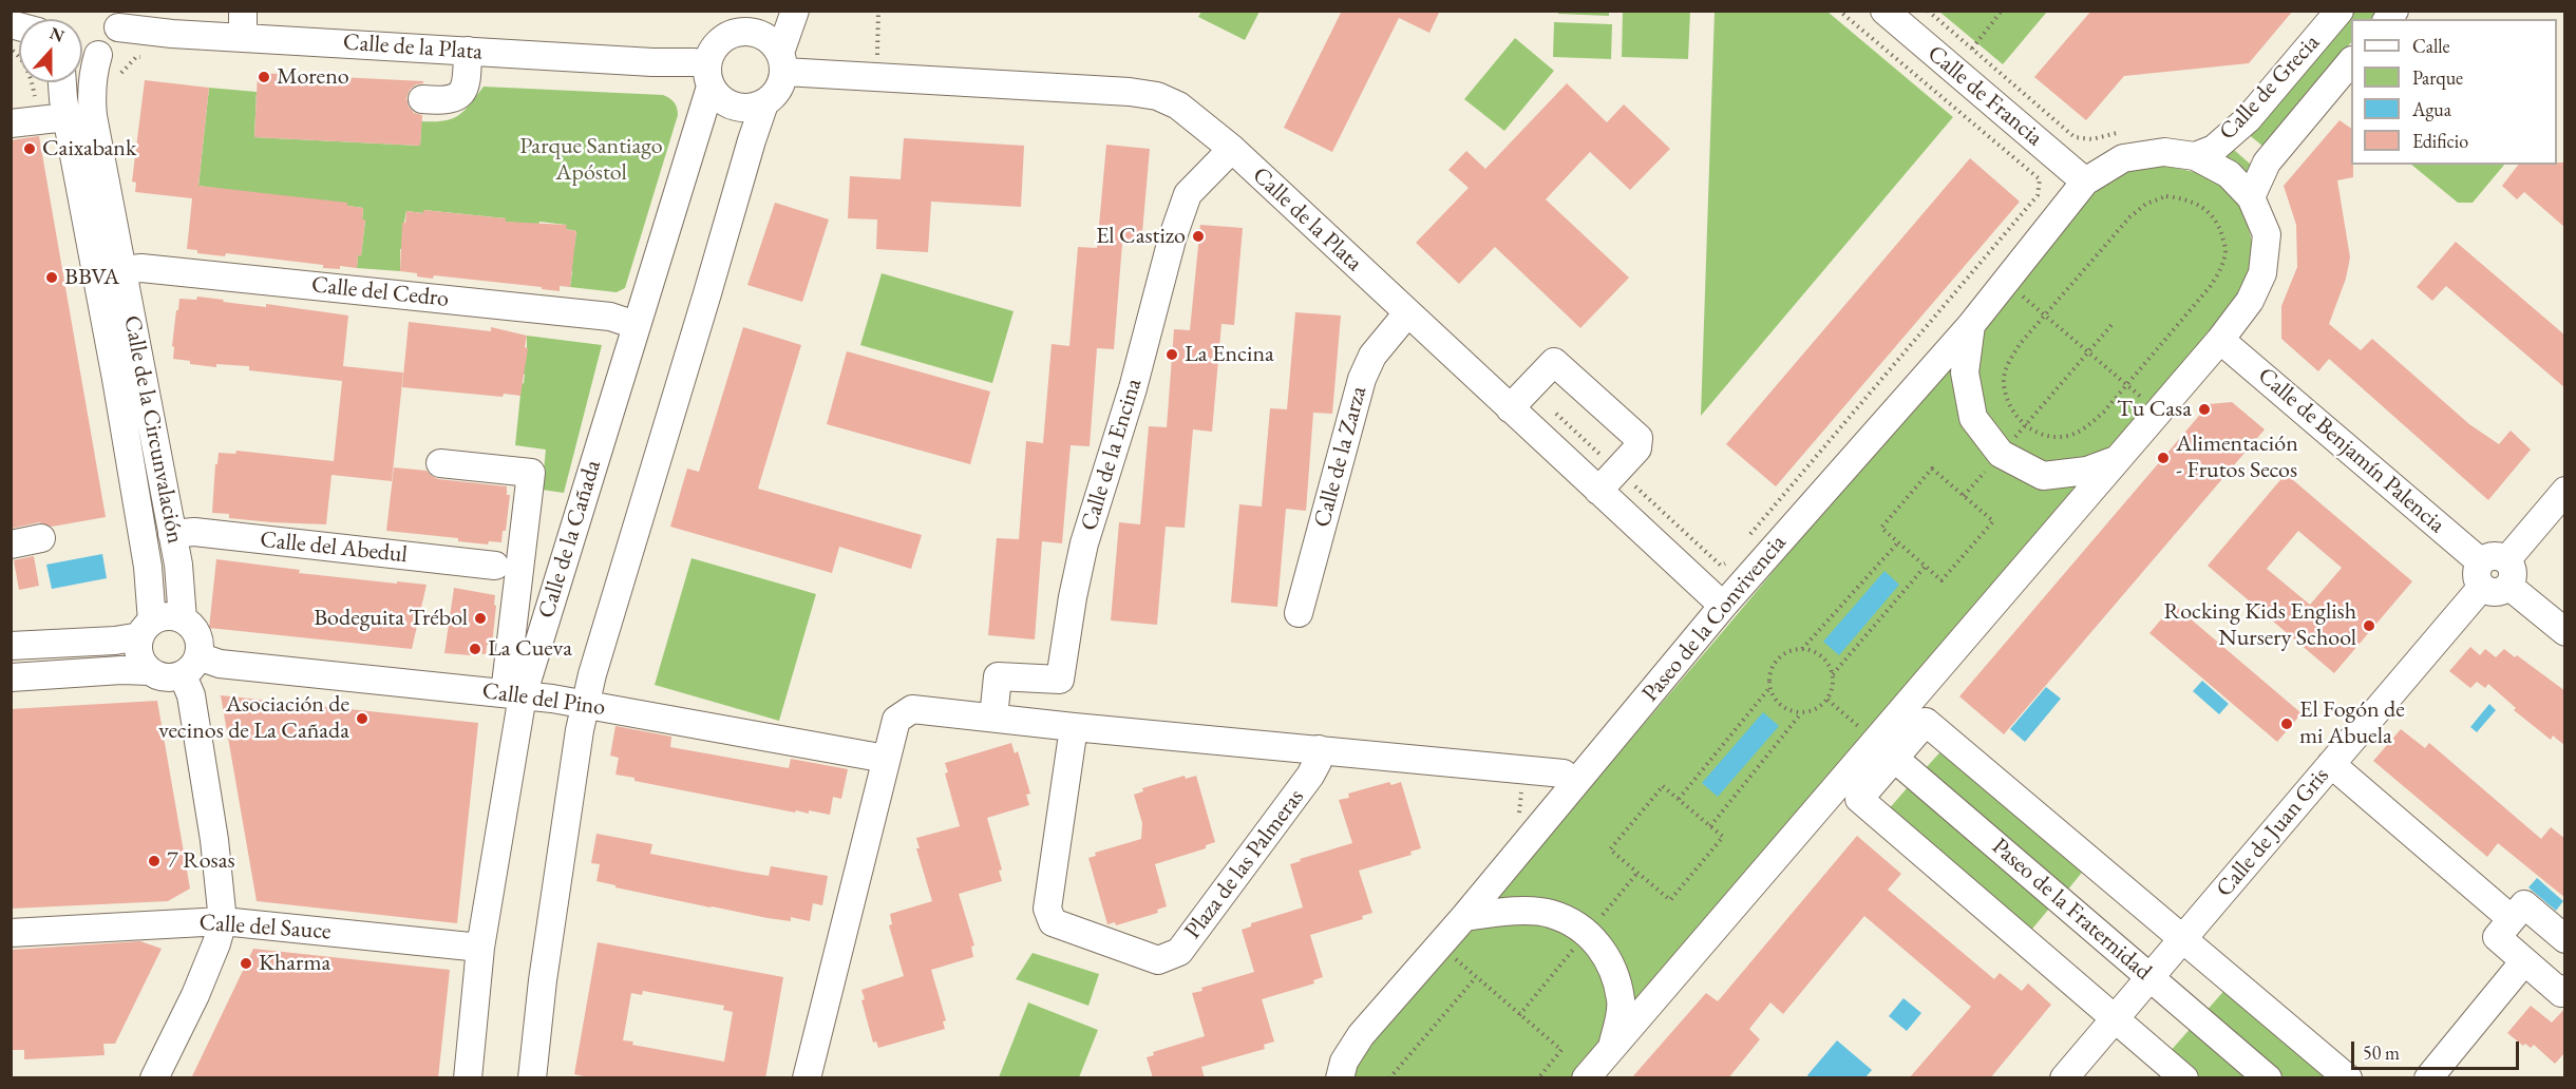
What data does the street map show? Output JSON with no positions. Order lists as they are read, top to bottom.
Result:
{
  "streets": {
    "street": [
      "Calle de la Plata",
      "Calle de Grecia",
      "Calle de Francia",
      "Calle del Cedro",
      "Calle de la Circunvalación",
      "Calle de Benjamín Palencia",
      "Calle de la Encina",
      "Calle de la Zarza",
      "Calle de la Cañada",
      "Calle del Abedul",
      "Paseo de la Convivencia",
      "Calle del Pino",
      "Calle de Juan Gris",
      "Plaza de las Palmeras",
      "Paseo de la Fraternidad",
      "Calle del Sauce"
    ]
  },
  "crossings": [
    ["Calle de la Plata", "Calle de la Encina"],
    ["Calle de la Plata", "Calle de la Zarza"],
    ["Calle de la Plata", "Calle de la Cañada"],
    ["Calle de la Plata", "Paseo de la Convivencia"],
    ["Calle de Grecia", "Paseo de la Convivencia"],
    ["Calle de Francia", "Paseo de la Convivencia"],
    ["Calle del Cedro", "Calle de la Circunvalación"],
    ["Calle del Cedro", "Calle de la Cañada"],
    ["Calle de la Circunvalación", "Calle del Abedul"],
    ["Calle de la Circunvalación", "Calle del Pino"],
    ["Calle de Benjamín Palencia", "Paseo de la Convivencia"],
    ["Calle de Benjamín Palencia", "Calle de Juan Gris"],
    ["Calle de la Cañada", "Calle del Pino"],
    ["Calle de la Cañada", "Calle del Sauce"],
    ["Paseo de la Convivencia", "Paseo de la Fraternidad"],
    ["Calle de Juan Gris", "Paseo de la Fraternidad"]
  ],
  "parks": ["Parque Santiago Apóstol"],
  "places": [
    "Moreno",
    "Caixabank",
    "El Castizo",
    "BBVA",
    "La Encina",
    "Tu Casa",
    "Alimentación - Frutos Secos",
    "Bodeguita Trébol",
    "Rocking Kids English Nursery School",
    "La Cueva",
    "Asociación de vecinos de La Cañada",
    "El Fogón de mi Abuela",
    "7 Rosas",
    "Kharma"
  ],
  "legend": [
    "Calle",
    "Parque",
    "Agua",
    "Edificio"
  ],
  "scale_bar": "50 m",
  "north": "top"
}
